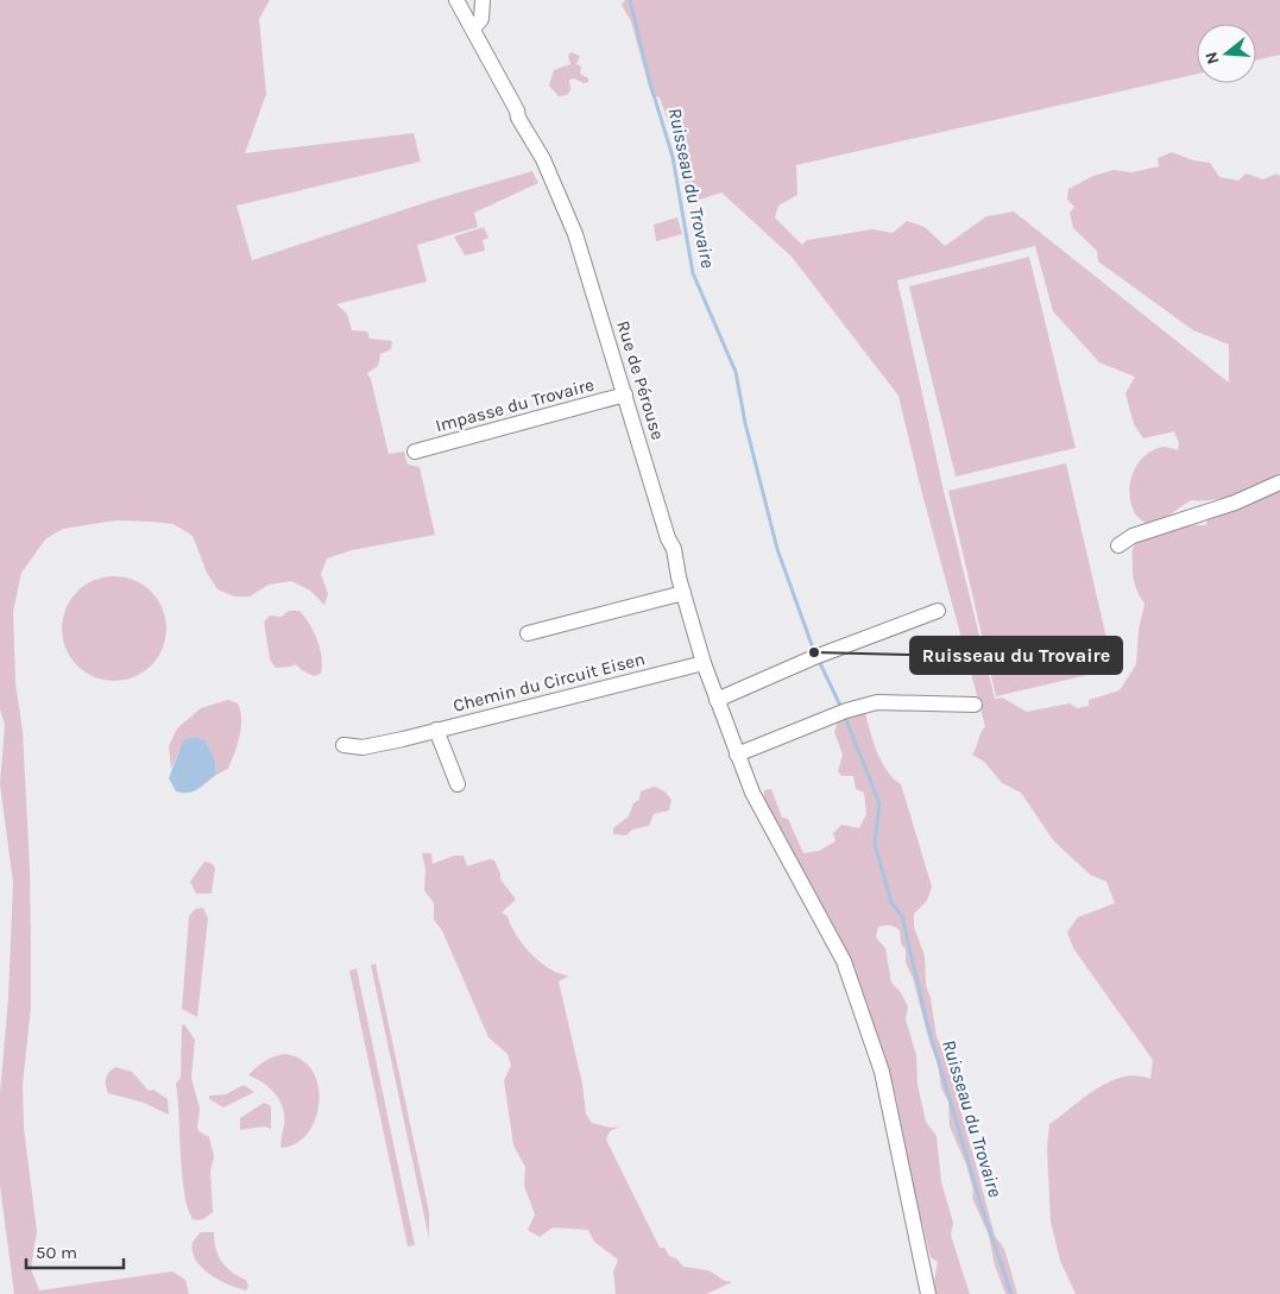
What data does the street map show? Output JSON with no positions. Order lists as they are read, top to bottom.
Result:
{
  "streets": {
    "street": ["Rue de Pérouse", "Impasse du Trovaire", "Chemin du Circuit Eisen"]
  },
  "crossings": [
    ["Rue de Pérouse", "Impasse du Trovaire"],
    ["Rue de Pérouse", "Chemin du Circuit Eisen"]
  ],
  "water": ["Ruisseau du Trovaire"],
  "places": ["Ruisseau du Trovaire"],
  "scale_bar": "50 m",
  "north": "left"
}
